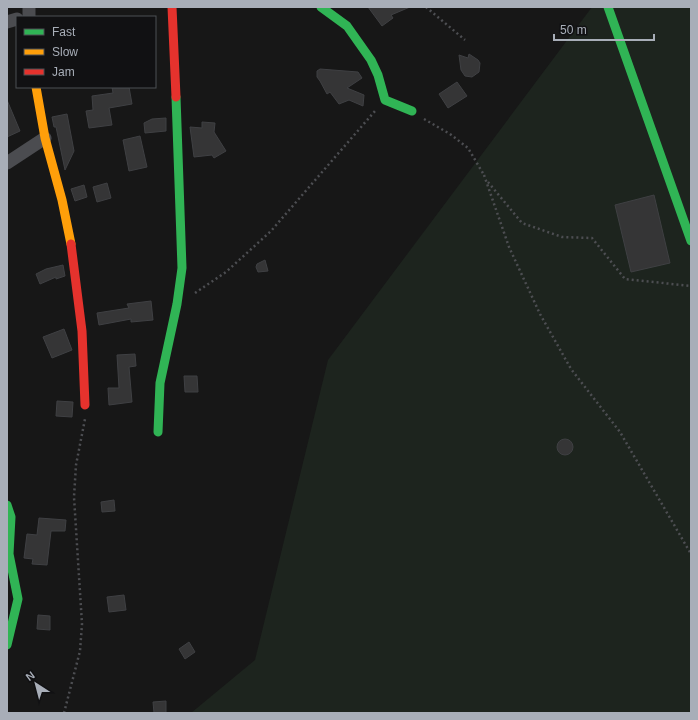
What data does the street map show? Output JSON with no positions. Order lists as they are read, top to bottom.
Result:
{
  "legend": ["Fast", "Slow", "Jam"],
  "scale_bar": "50 m",
  "north": "top left"
}
